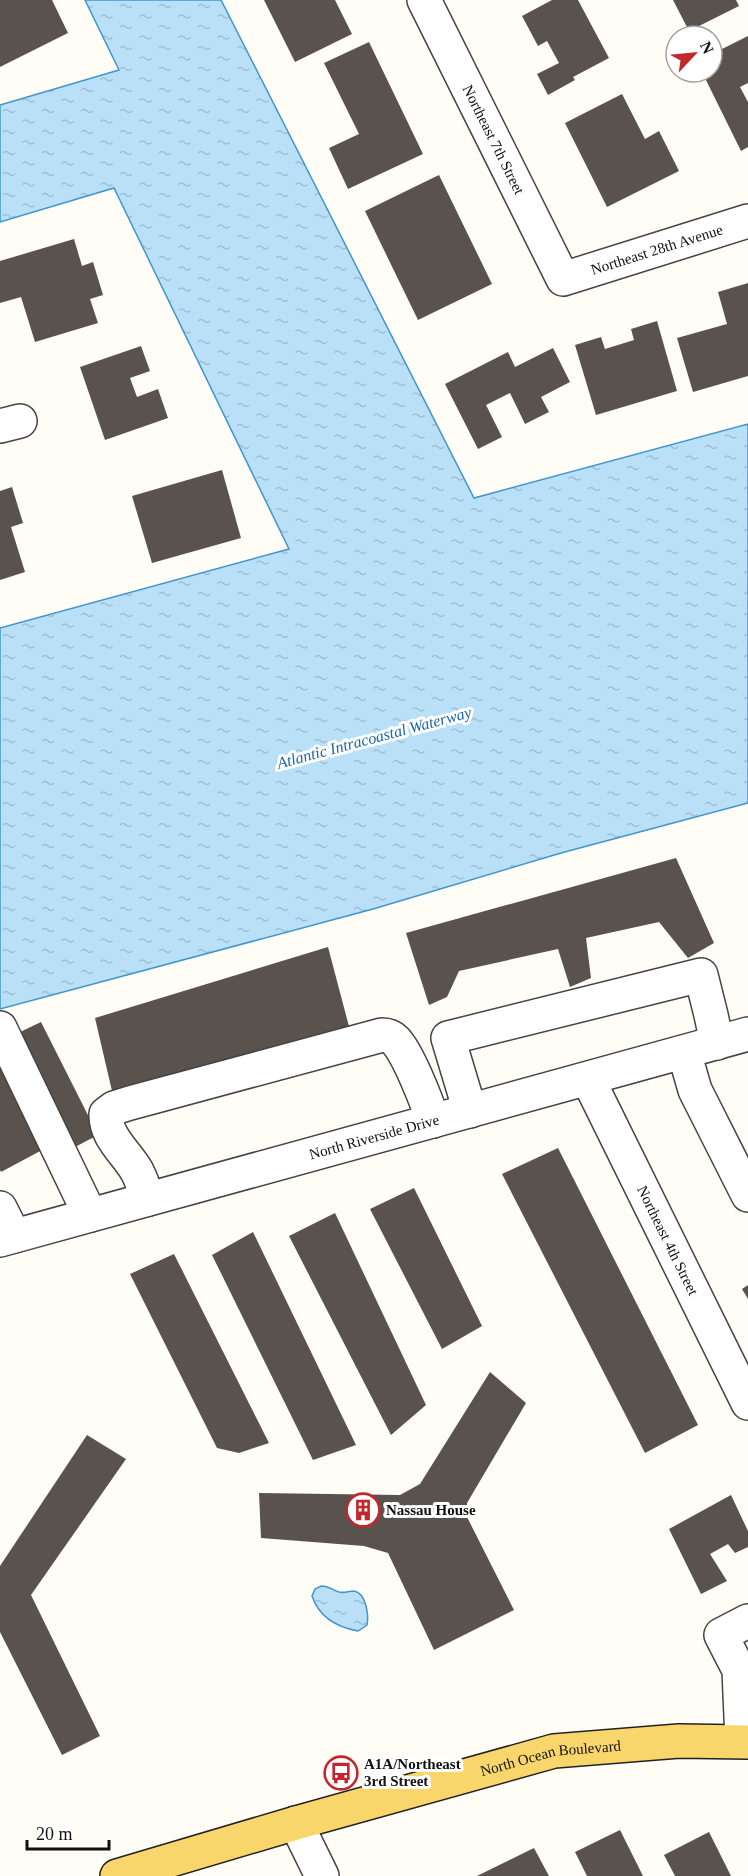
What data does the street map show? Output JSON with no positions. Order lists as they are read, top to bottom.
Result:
{
  "streets": {
    "main road": ["North Ocean Boulevard"],
    "street": [
      "Northeast 7th Street",
      "Northeast 28th Avenue",
      "North Riverside Drive",
      "Northeast 4th Street"
    ]
  },
  "crossings": [
    ["Northeast 7th Street", "Northeast 28th Avenue"],
    ["North Riverside Drive", "Northeast 4th Street"]
  ],
  "water": ["Atlantic Intracoastal Waterway"],
  "places": {
    "building": ["Nassau House"],
    "bus stop": ["A1A/Northeast 3rd Street"]
  },
  "scale_bar": "20 m",
  "north": "top right"
}
